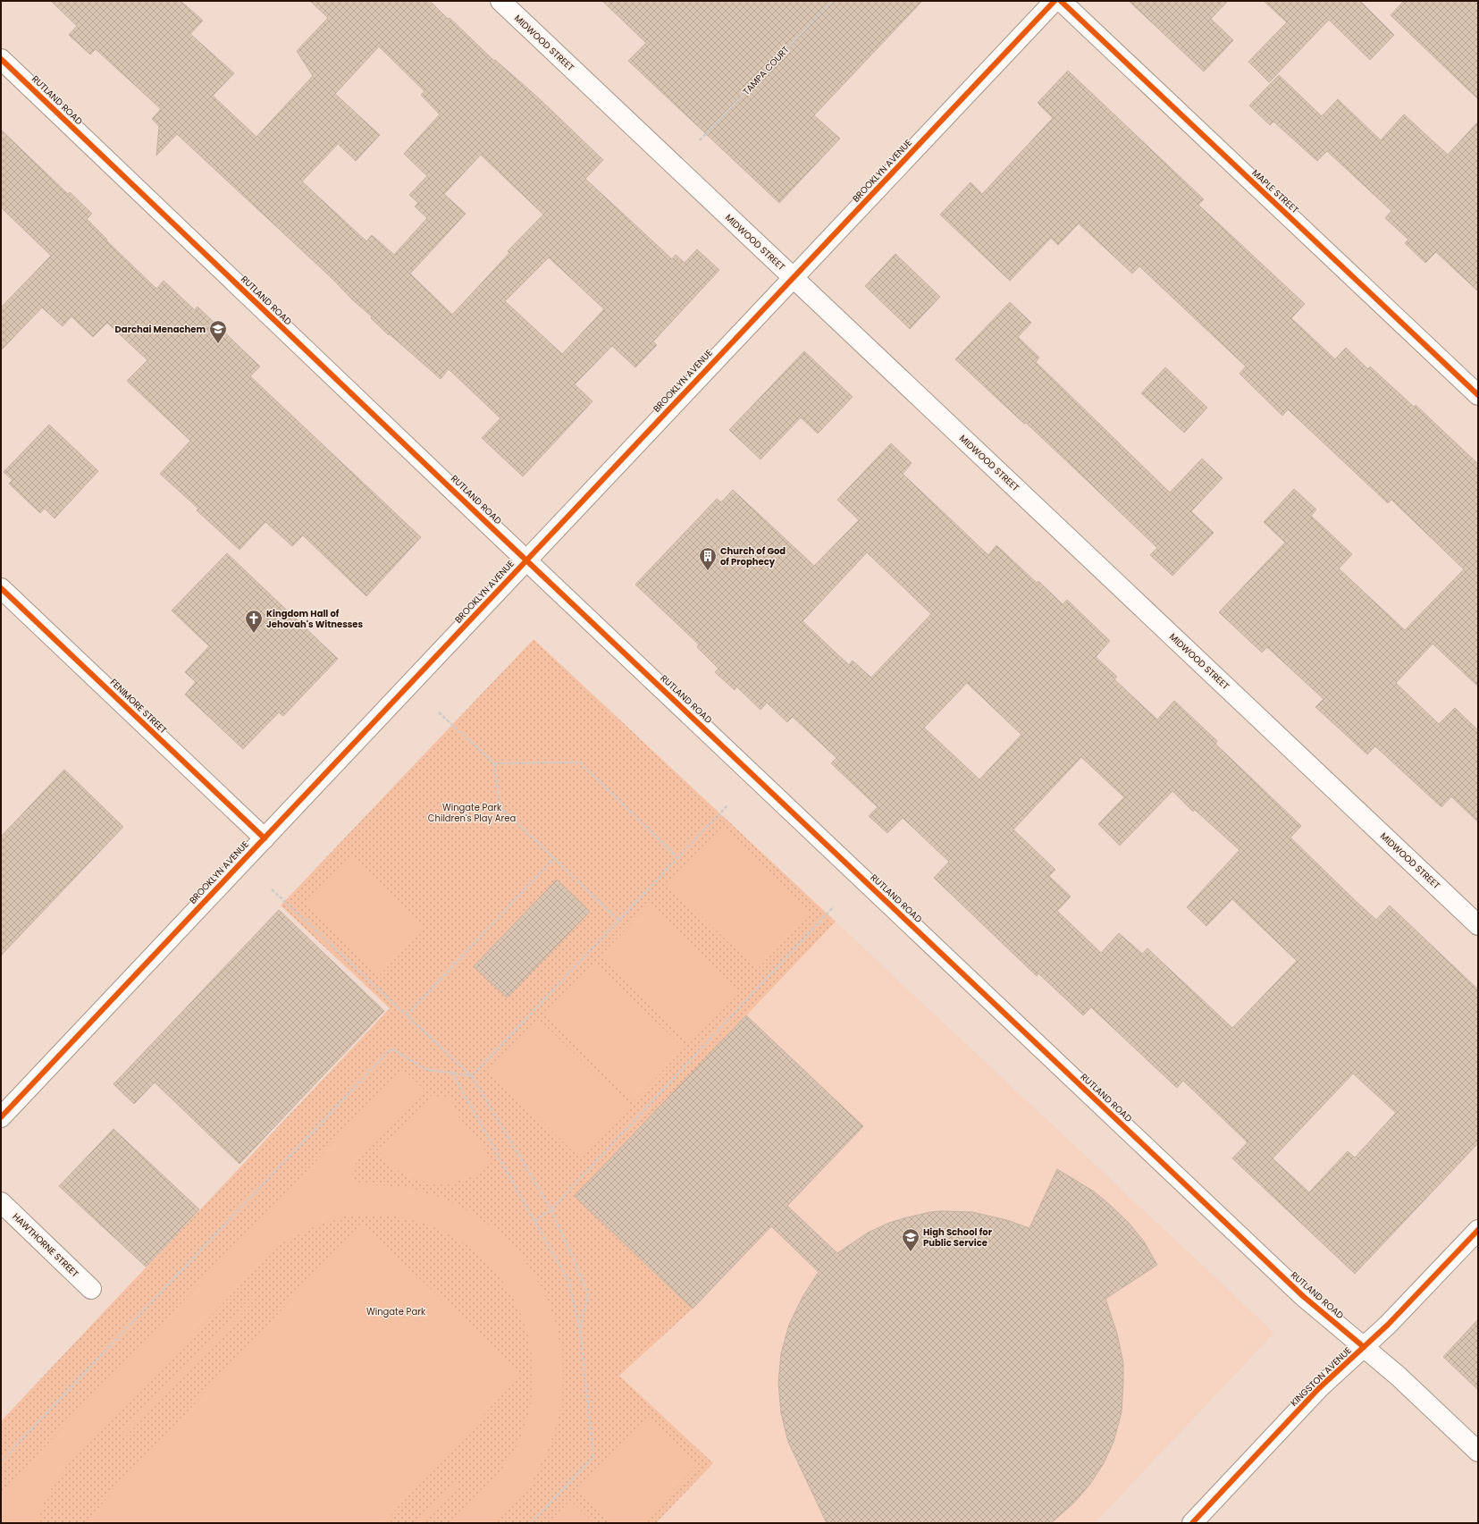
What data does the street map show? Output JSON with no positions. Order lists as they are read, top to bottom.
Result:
{
  "streets": {
    "street": [
      "MIDWOOD STREET",
      "RUTLAND ROAD",
      "BROOKLYN AVENUE",
      "MAPLE STREET",
      "FENIMORE STREET",
      "HAWTHORNE STREET",
      "KINGSTON AVENUE"
    ],
    "path": ["TAMPA COURT"]
  },
  "crossings": [
    ["MIDWOOD STREET", "BROOKLYN AVENUE"],
    ["RUTLAND ROAD", "BROOKLYN AVENUE"],
    ["RUTLAND ROAD", "KINGSTON AVENUE"],
    ["BROOKLYN AVENUE", "FENIMORE STREET"]
  ],
  "parks": ["Wingate Park Children's Play Area", "Wingate Park"],
  "places": {
    "school or university": ["Darchai Menachem", "High School for Public Service"],
    "building": ["Church of God of Prophecy"],
    "church": ["Kingdom Hall of Jehovah's Witnesses"]
  }
}
